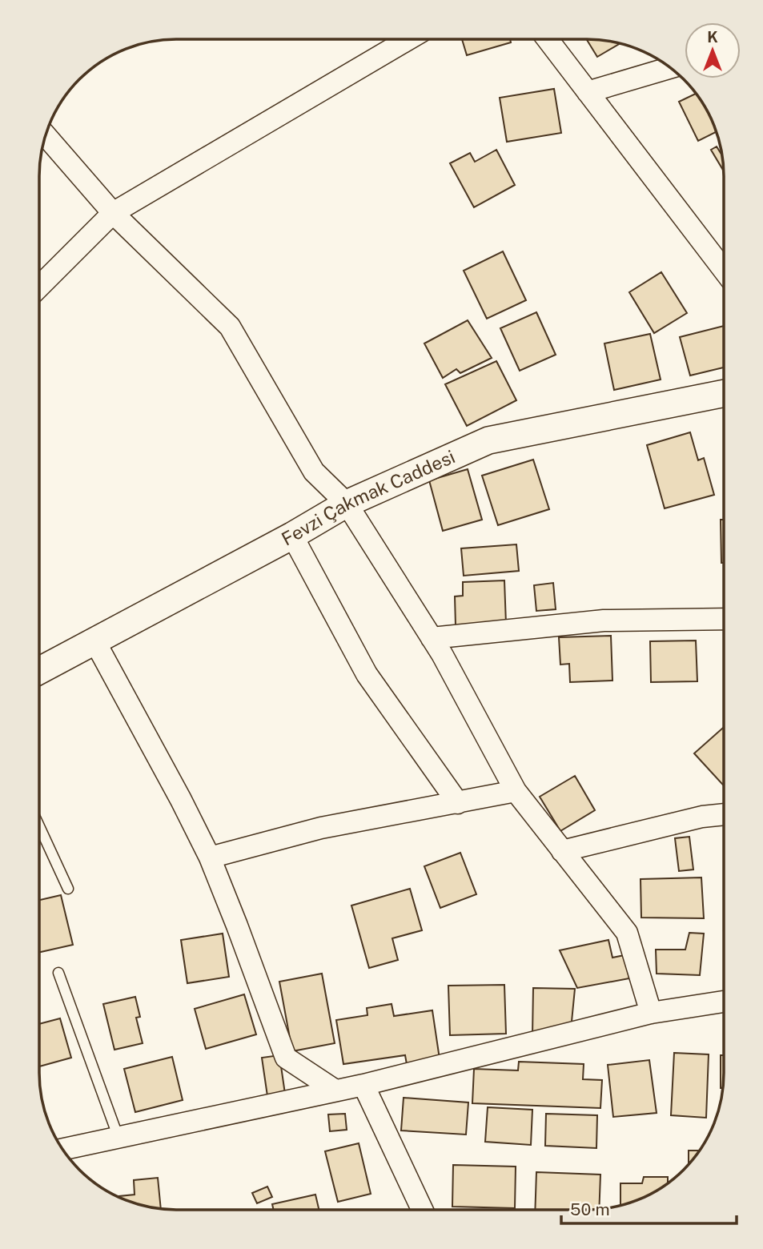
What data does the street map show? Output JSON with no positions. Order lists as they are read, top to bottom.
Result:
{
  "streets": {
    "street": ["Fevzi Çakmak Caddesi"]
  },
  "scale_bar": "50 m",
  "north": "top"
}
